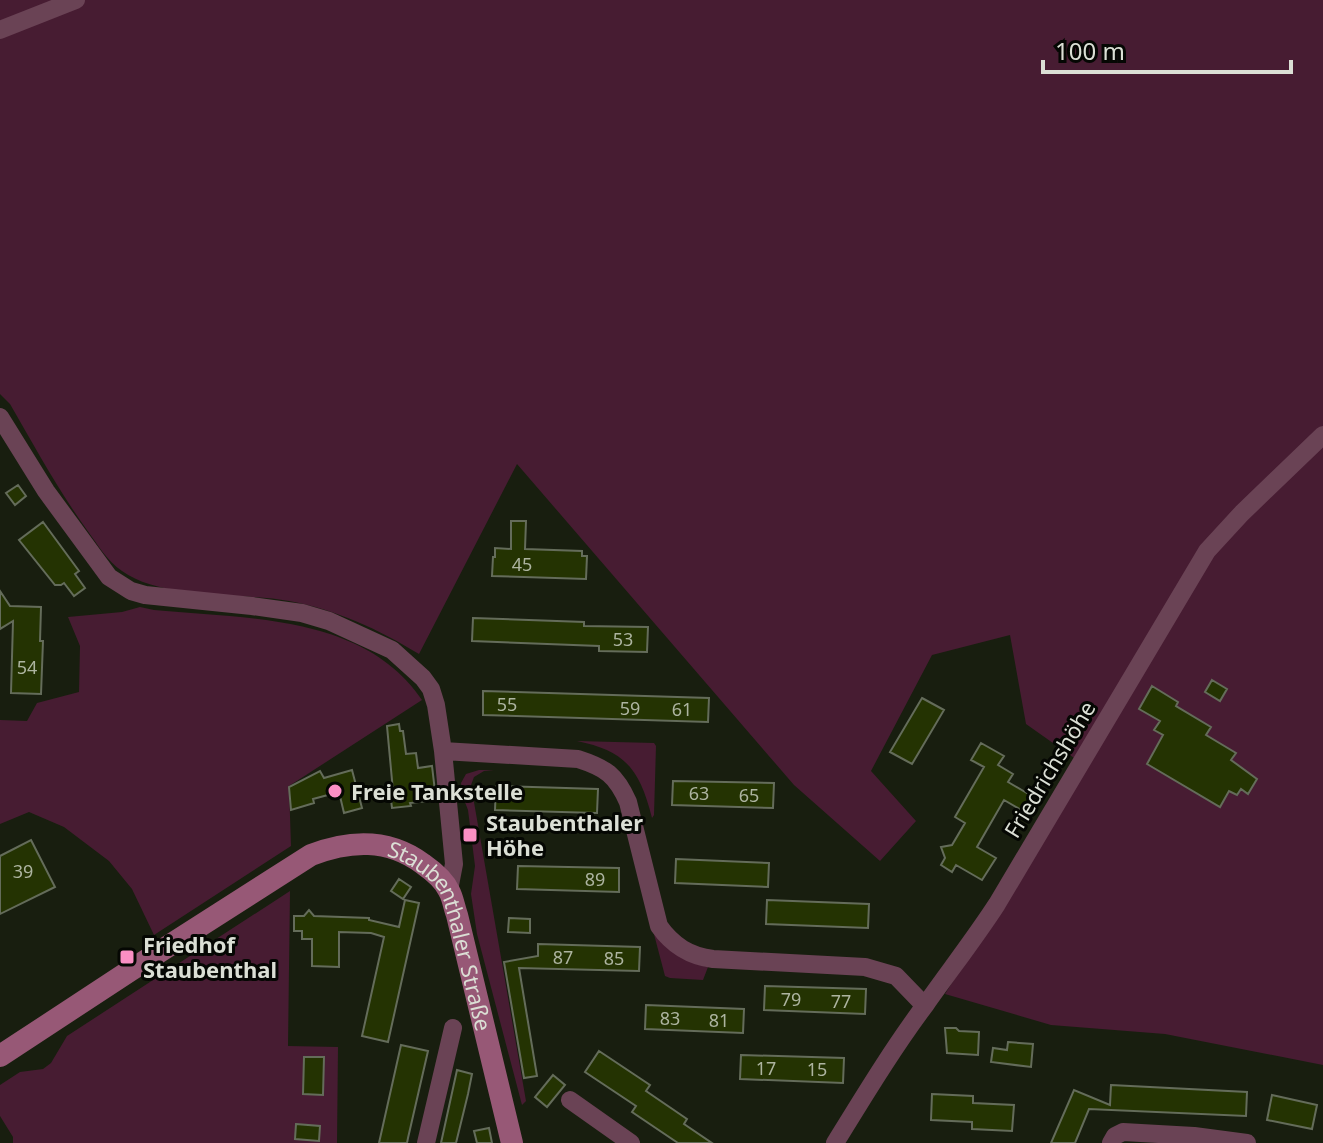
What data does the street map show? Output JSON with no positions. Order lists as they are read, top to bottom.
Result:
{
  "streets": {
    "main road": ["Staubenthaler Straße"],
    "street": ["Friedrichshöhe"]
  },
  "places": {
    "other": ["Freie Tankstelle"],
    "transit": ["Staubenthaler Höhe", "Friedhof Staubenthal"]
  },
  "house_numbers": [
    "45",
    "53",
    "54",
    "55",
    "59",
    "61",
    "63",
    "65",
    "39",
    "89",
    "87",
    "85",
    "79",
    "77",
    "83",
    "81",
    "17",
    "15"
  ],
  "scale_bar": "100 m"
}
